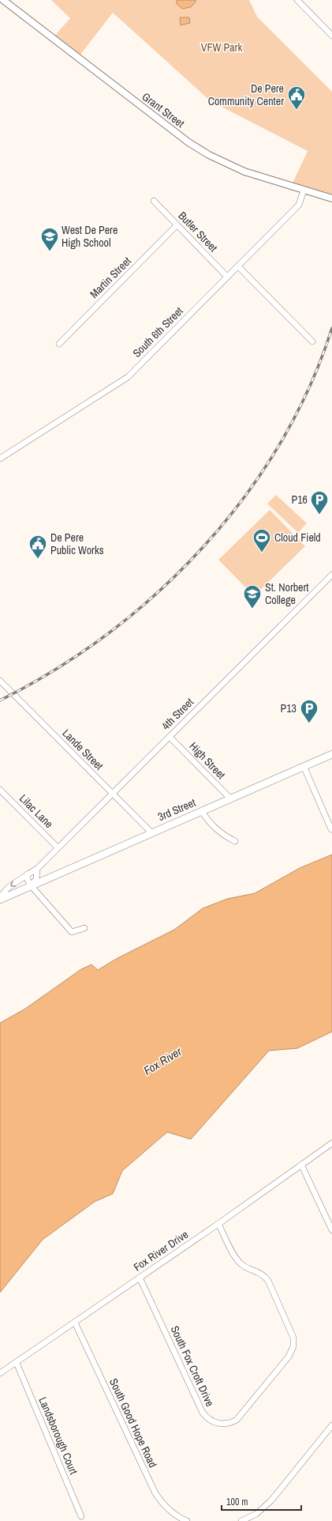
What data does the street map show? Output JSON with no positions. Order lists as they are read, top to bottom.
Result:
{
  "streets": {
    "main road": ["3rd Street"],
    "street": [
      "Grant Street",
      "Butler Street",
      "Martin Street",
      "South 6th Street",
      "4th Street",
      "Lande Street",
      "High Street",
      "Lilac Lane",
      "Fox River Drive",
      "South Fox Croft Drive",
      "South Good Hope Road",
      "Landsborough Court"
    ]
  },
  "crossings": [
    ["Grant Street", "South 6th Street"],
    ["Butler Street", "Martin Street"],
    ["Butler Street", "South 6th Street"],
    ["4th Street", "Lande Street"],
    ["4th Street", "High Street"],
    ["4th Street", "3rd Street"],
    ["4th Street", "Lilac Lane"],
    ["Lande Street", "3rd Street"],
    ["High Street", "3rd Street"],
    ["Fox River Drive", "South Fox Croft Drive"],
    ["Fox River Drive", "South Good Hope Road"],
    ["Fox River Drive", "Landsborough Court"]
  ],
  "water": ["Fox River"],
  "parks": ["VFW Park"],
  "places": {
    "public building": ["De Pere Community Center", "De Pere Public Works"],
    "school or university": ["West De Pere High School", "St. Norbert College"],
    "parking": ["P16", "P13"],
    "sports": ["Cloud Field"]
  },
  "scale_bar": "100 m"
}
